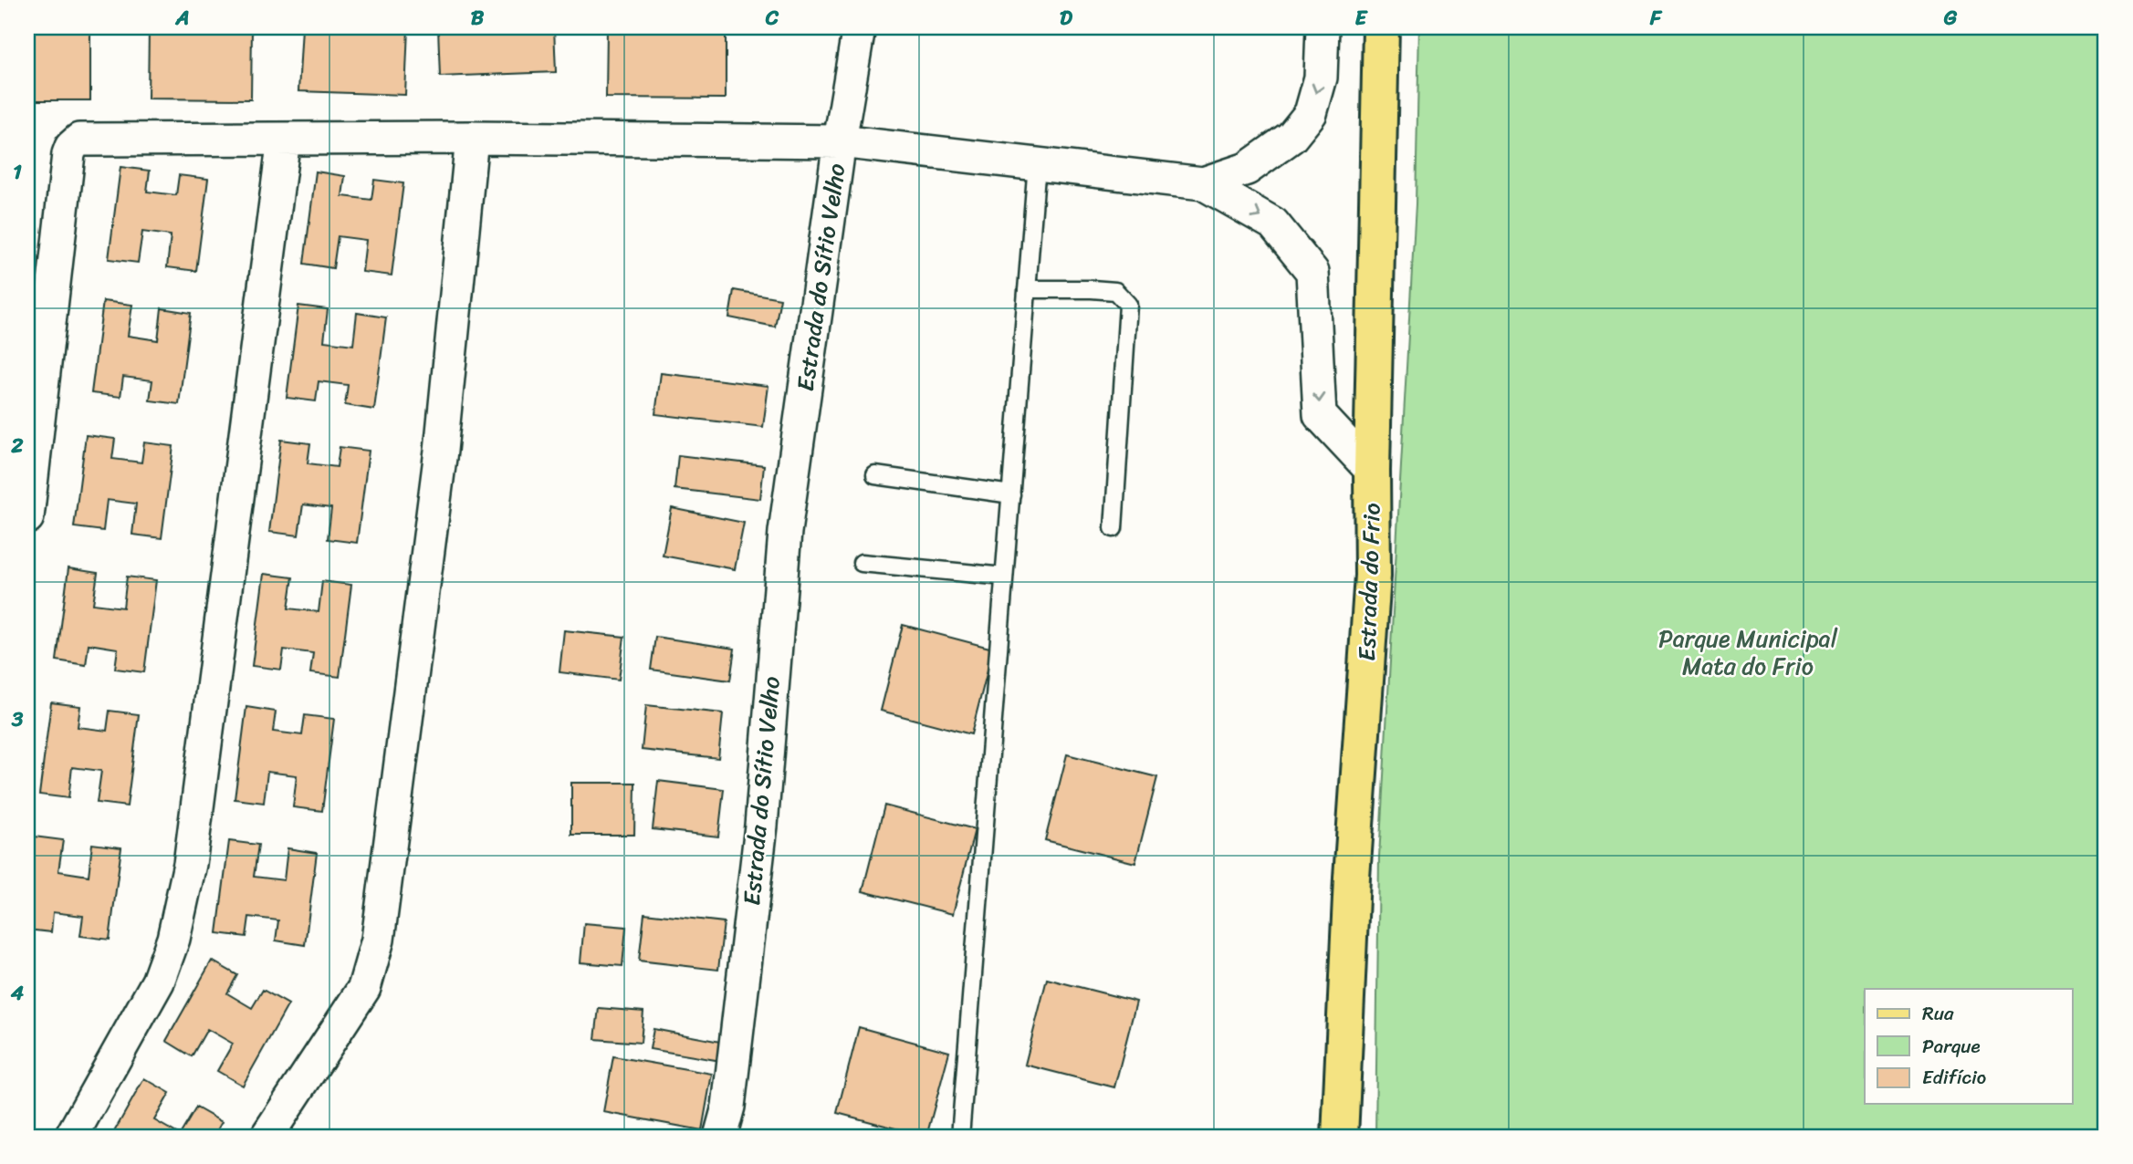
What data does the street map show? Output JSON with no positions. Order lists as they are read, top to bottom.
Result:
{
  "streets": {
    "main road": ["Estrada do Frio"],
    "street": ["Estrada do Sítio Velho"]
  },
  "crossings": [
    ["Estrada do Sítio Velho", "Estrada do Frio"]
  ],
  "parks": ["Parque Municipal Mata do Frio"],
  "legend": ["Rua", "Parque", "Edifício"],
  "grid": {
    "columns": [
      "A",
      "B",
      "C",
      "D",
      "E",
      "F",
      "G"
    ],
    "rows": [
      "1",
      "2",
      "3",
      "4"
    ]
  }
}
